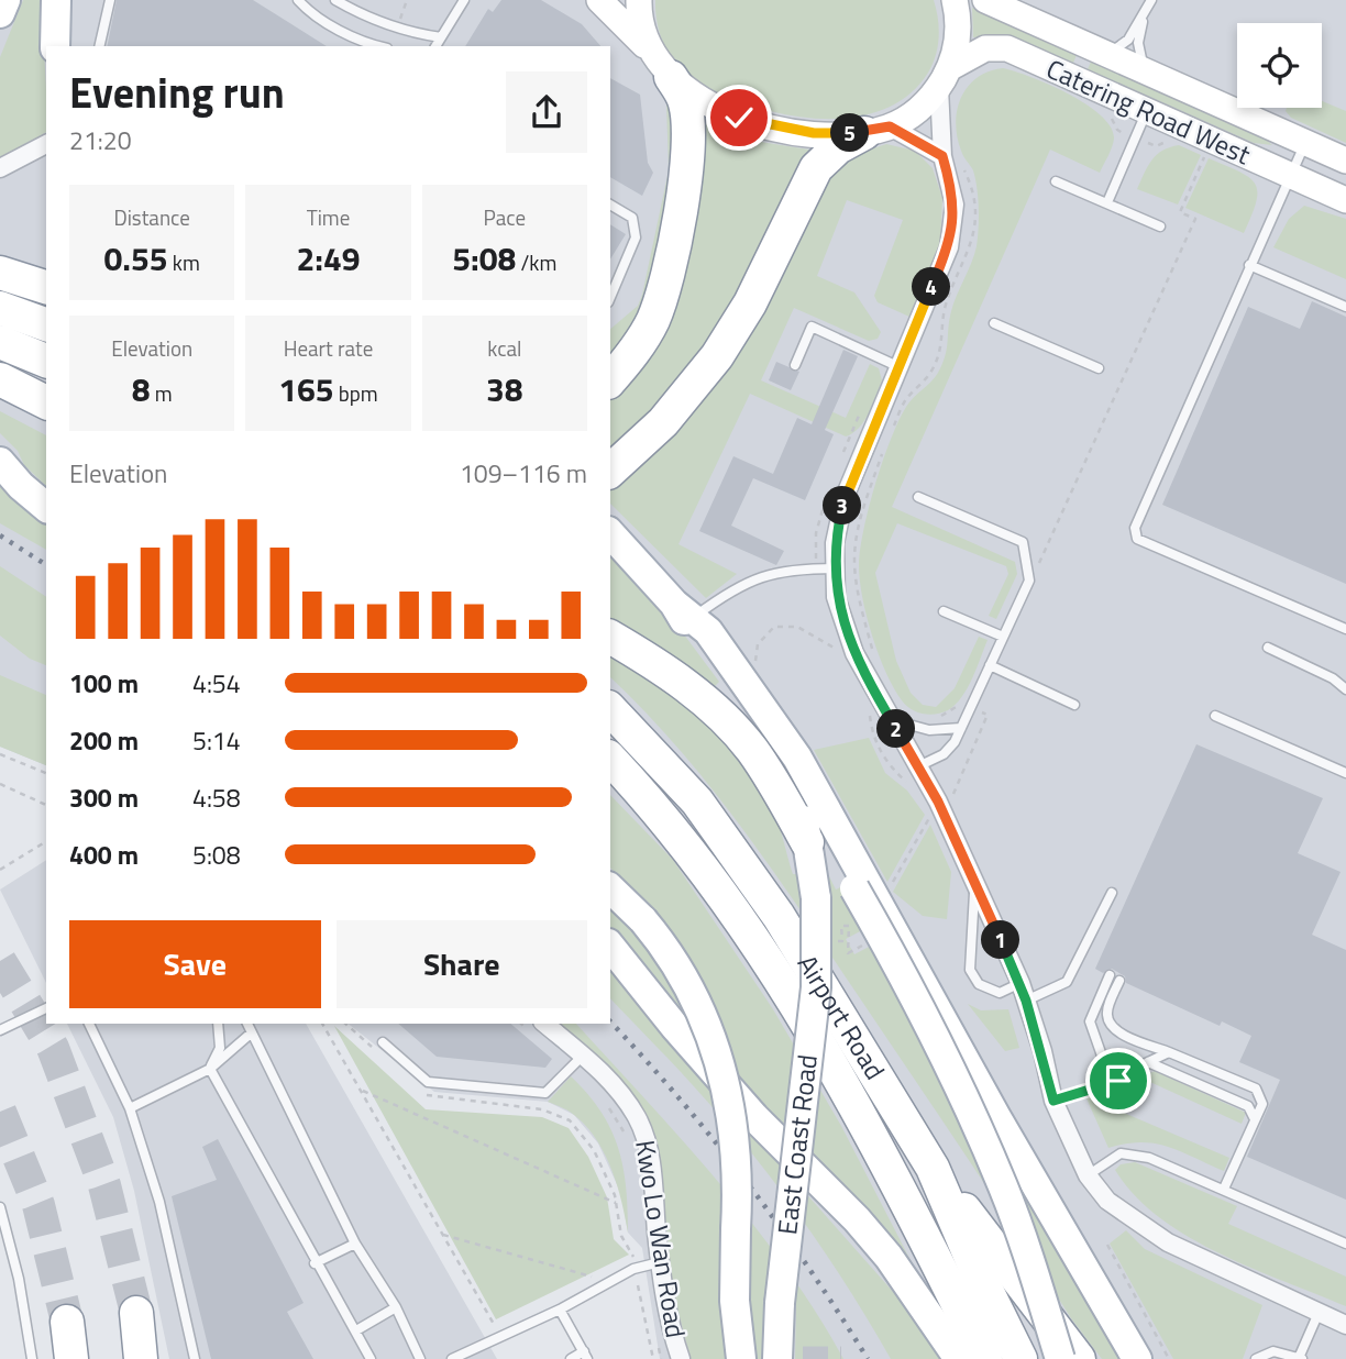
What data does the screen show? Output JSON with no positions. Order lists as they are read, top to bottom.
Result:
{
  "streets": {
    "highway": ["Airport Road"],
    "main road": ["East Coast Road"],
    "street": ["Catering Road West", "Kwo Lo Wan Road"]
  },
  "page": {
    "heading": ["Evening run", "21:20"],
    "pins": [
      "5",
      "4",
      "3",
      "2",
      "1"
    ],
    "stats": [
      ["Distance", "0.55 km"],
      ["Time", "2:49"],
      ["Pace", "5:08 /km"],
      ["Elevation", "8 m"],
      ["Heart rate", "165 bpm"],
      ["kcal", "38"]
    ],
    "chart": ["Elevation", "109–116 m"],
    "list": [
      {
        "name": "100 m",
        "note": "4:54"
      },
      {
        "name": "200 m",
        "note": "5:14"
      },
      {
        "name": "300 m",
        "note": "4:58"
      },
      {
        "name": "400 m",
        "note": "5:08"
      }
    ],
    "buttons": ["Save", "Share"]
  }
}
